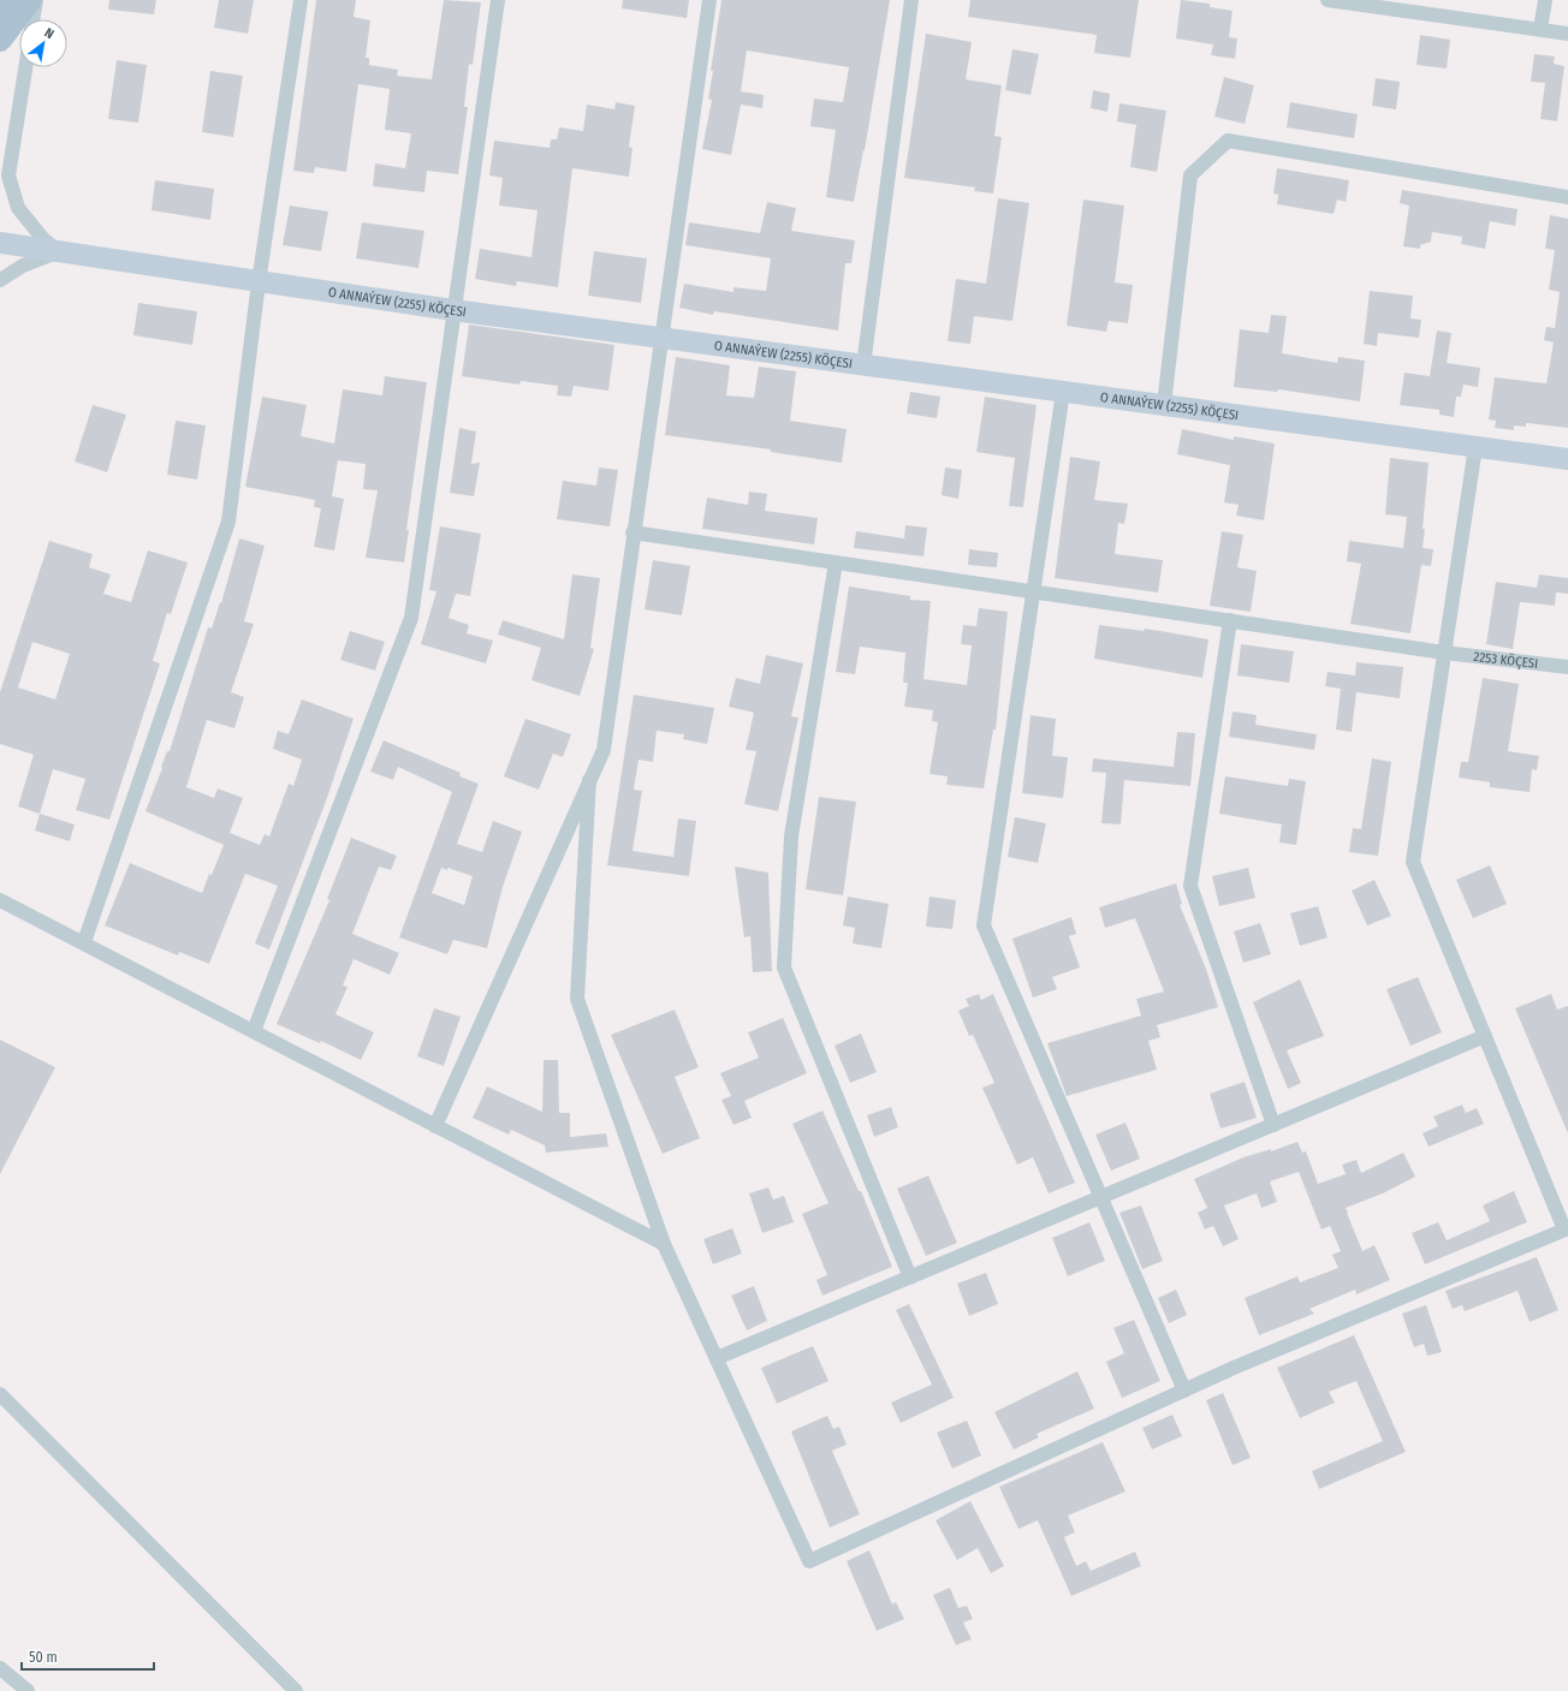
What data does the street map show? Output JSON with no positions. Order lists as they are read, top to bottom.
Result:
{
  "streets": {
    "main road": ["O ANNAÝEW (2255) KÖÇESI"],
    "street": ["2253 KÖÇESI"]
  },
  "scale_bar": "50 m",
  "north": "top right"
}
